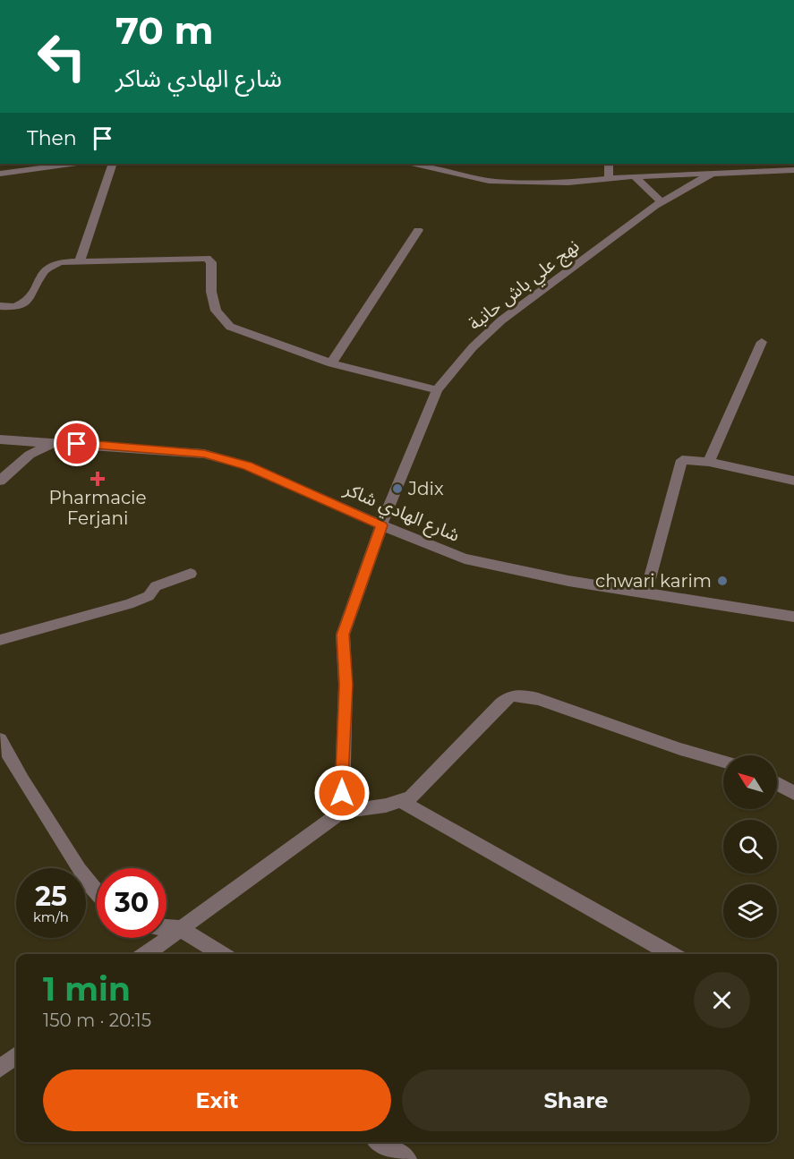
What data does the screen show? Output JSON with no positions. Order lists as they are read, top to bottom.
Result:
{
  "streets": {
    "street": ["نهج علي باش حانبة", "شارع الهادي شاكر"]
  },
  "crossings": [
    ["نهج علي باش حانبة", "شارع الهادي شاكر"]
  ],
  "places": {
    "health": ["Pharmacie Ferjani"],
    "other": ["Jdix", "chwari karim"]
  },
  "north": "top left",
  "page": {
    "turn": ["70 m", "شارع الهادي شاكر"],
    "then": "Then",
    "speed": "25 km/h",
    "limit": "30",
    "heading": ["1 min", "150 m · 20:15"],
    "buttons": ["Exit", "Share"]
  }
}
